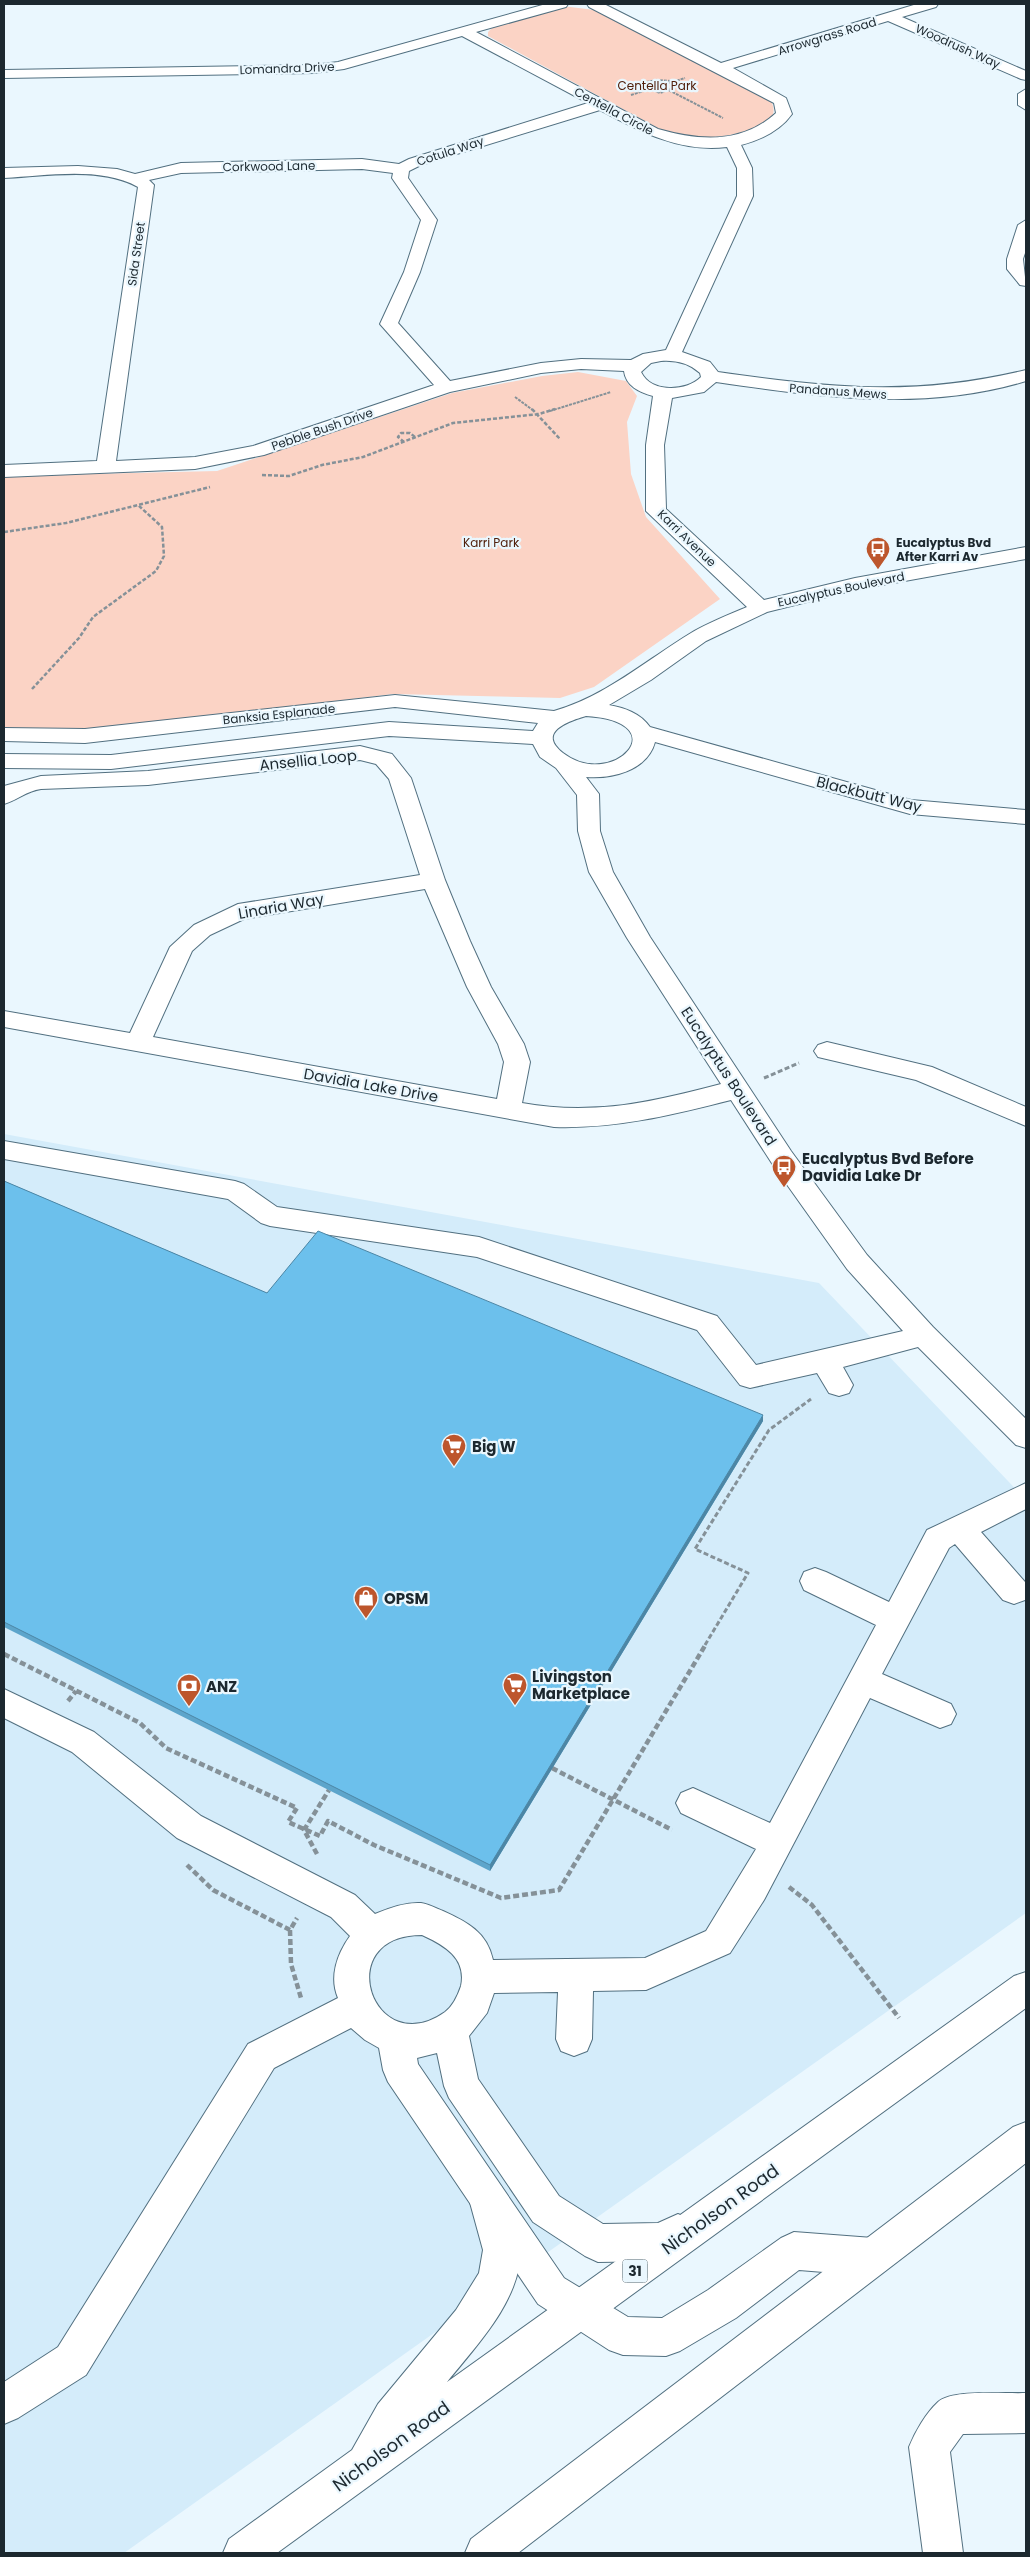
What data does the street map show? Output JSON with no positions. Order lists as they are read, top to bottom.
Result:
{
  "streets": {
    "street": [
      "Arrowgrass Road",
      "Woodrush Way",
      "Lomandra Drive",
      "Centella Circle",
      "Cotula Way",
      "Corkwood Lane",
      "Sida Street",
      "Pandanus Mews",
      "Pebble Bush Drive",
      "Karri Avenue",
      "Eucalyptus Boulevard",
      "Banksia Esplanade",
      "Ansellia Loop",
      "Blackbutt Way",
      "Linaria Way",
      "Davidia Lake Drive",
      "Nicholson Road",
      "31"
    ]
  },
  "crossings": [
    ["Arrowgrass Road", "Woodrush Way"],
    ["Arrowgrass Road", "Centella Circle"],
    ["Lomandra Drive", "Centella Circle"],
    ["Centella Circle", "Cotula Way"],
    ["Cotula Way", "Corkwood Lane"],
    ["Cotula Way", "Pebble Bush Drive"],
    ["Corkwood Lane", "Sida Street"],
    ["Sida Street", "Pebble Bush Drive"],
    ["Karri Avenue", "Eucalyptus Boulevard"],
    ["Eucalyptus Boulevard", "Banksia Esplanade"],
    ["Eucalyptus Boulevard", "Blackbutt Way"],
    ["Eucalyptus Boulevard", "Davidia Lake Drive"],
    ["Banksia Esplanade", "Blackbutt Way"],
    ["Ansellia Loop", "Linaria Way"],
    ["Ansellia Loop", "Davidia Lake Drive"],
    ["Linaria Way", "Davidia Lake Drive"]
  ],
  "parks": ["Centella Park", "Karri Park"],
  "places": {
    "bus stop": ["Eucalyptus Bvd After Karri Av", "Eucalyptus Bvd Before Davidia Lake Dr"],
    "supermarket": ["Big W", "Livingston Marketplace"],
    "shop": ["OPSM"],
    "bank": ["ANZ"]
  }
}
